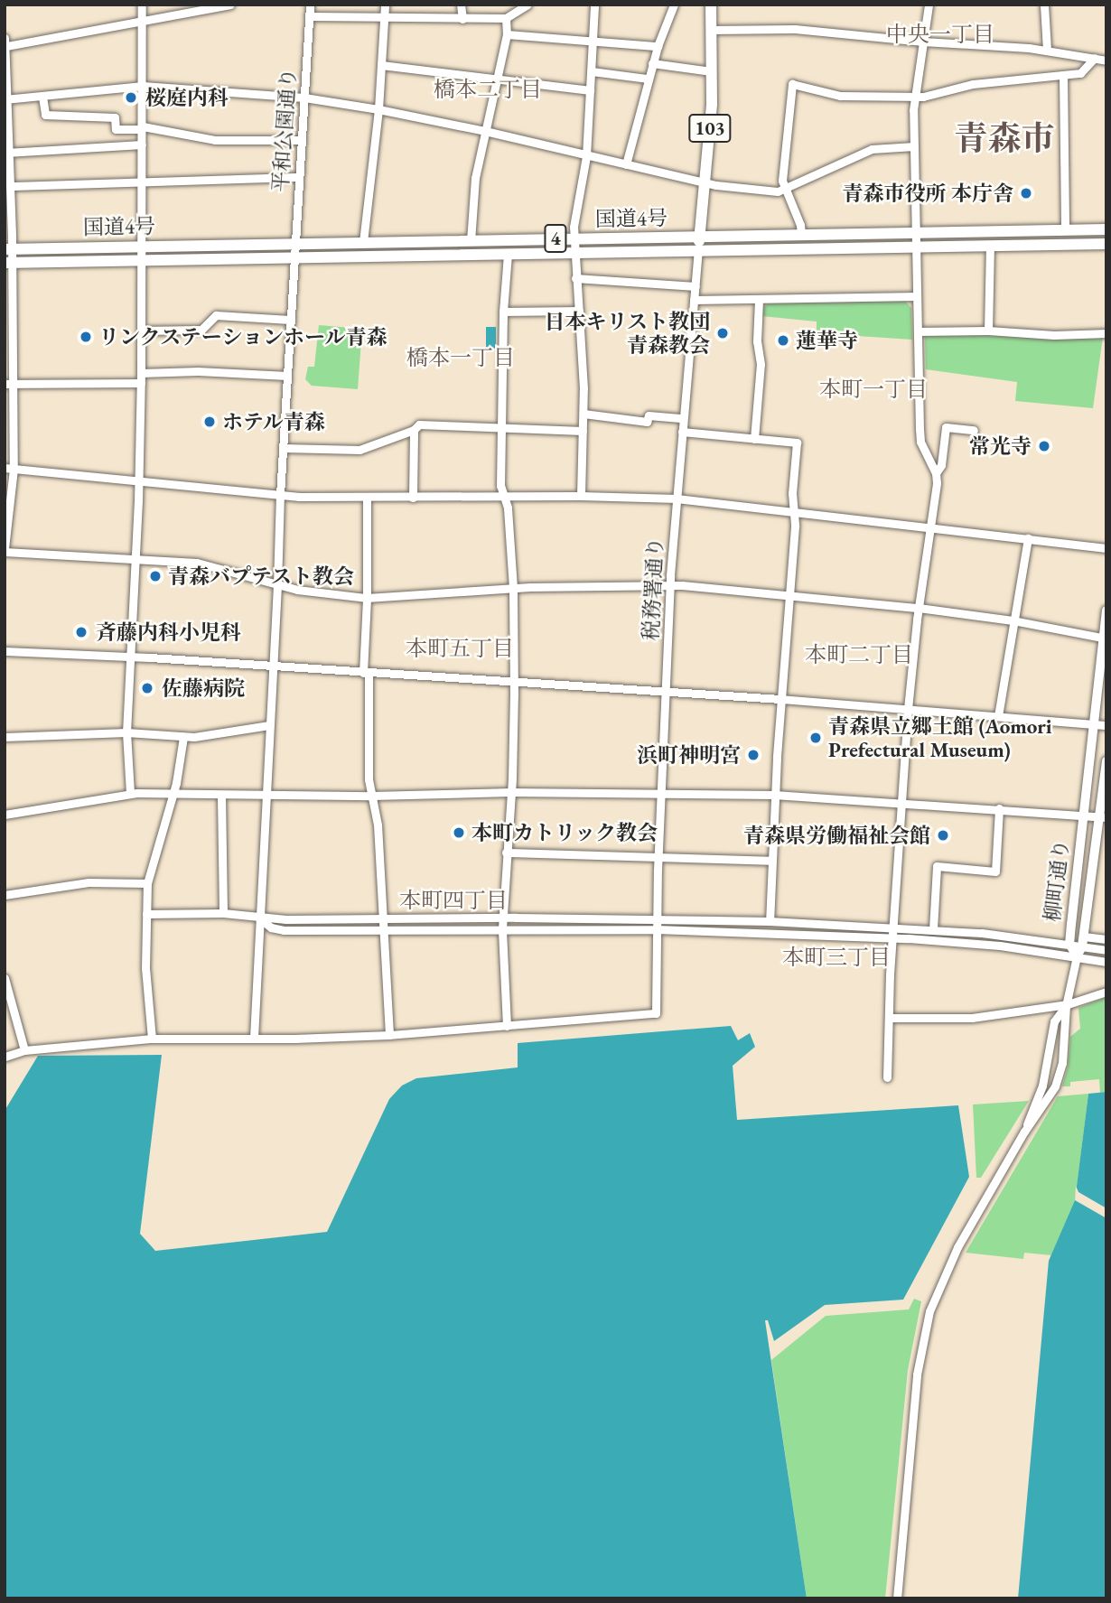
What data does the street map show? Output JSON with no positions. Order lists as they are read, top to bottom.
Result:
{
  "streets": {
    "highway": ["103", "国道4号", "4"],
    "main road": ["柳町通り"],
    "street": ["平和公園通り", "税務署通り"]
  },
  "crossings": [
    ["103", "国道4号"],
    ["103", "税務署通り"],
    ["平和公園通り", "国道4号"],
    ["国道4号", "税務署通り"]
  ],
  "districts": [
    "中央一丁目",
    "橋本二丁目",
    "青森市",
    "橋本一丁目",
    "本町一丁目",
    "本町五丁目",
    "本町二丁目",
    "本町四丁目",
    "本町三丁目"
  ],
  "places": [
    "桜庭内科",
    "青森市役所 本庁舎",
    "日本キリスト教団 青森教会",
    "リンクステーションホール青森",
    "蓮華寺",
    "ホテル青森",
    "常光寺",
    "青森バプテスト教会",
    "斉藤内科小児科",
    "佐藤病院",
    "青森県立郷土館 (Aomori Prefectural Museum)",
    "浜町神明宮",
    "本町カトリック教会",
    "青森県労働福祉会館"
  ]
}
